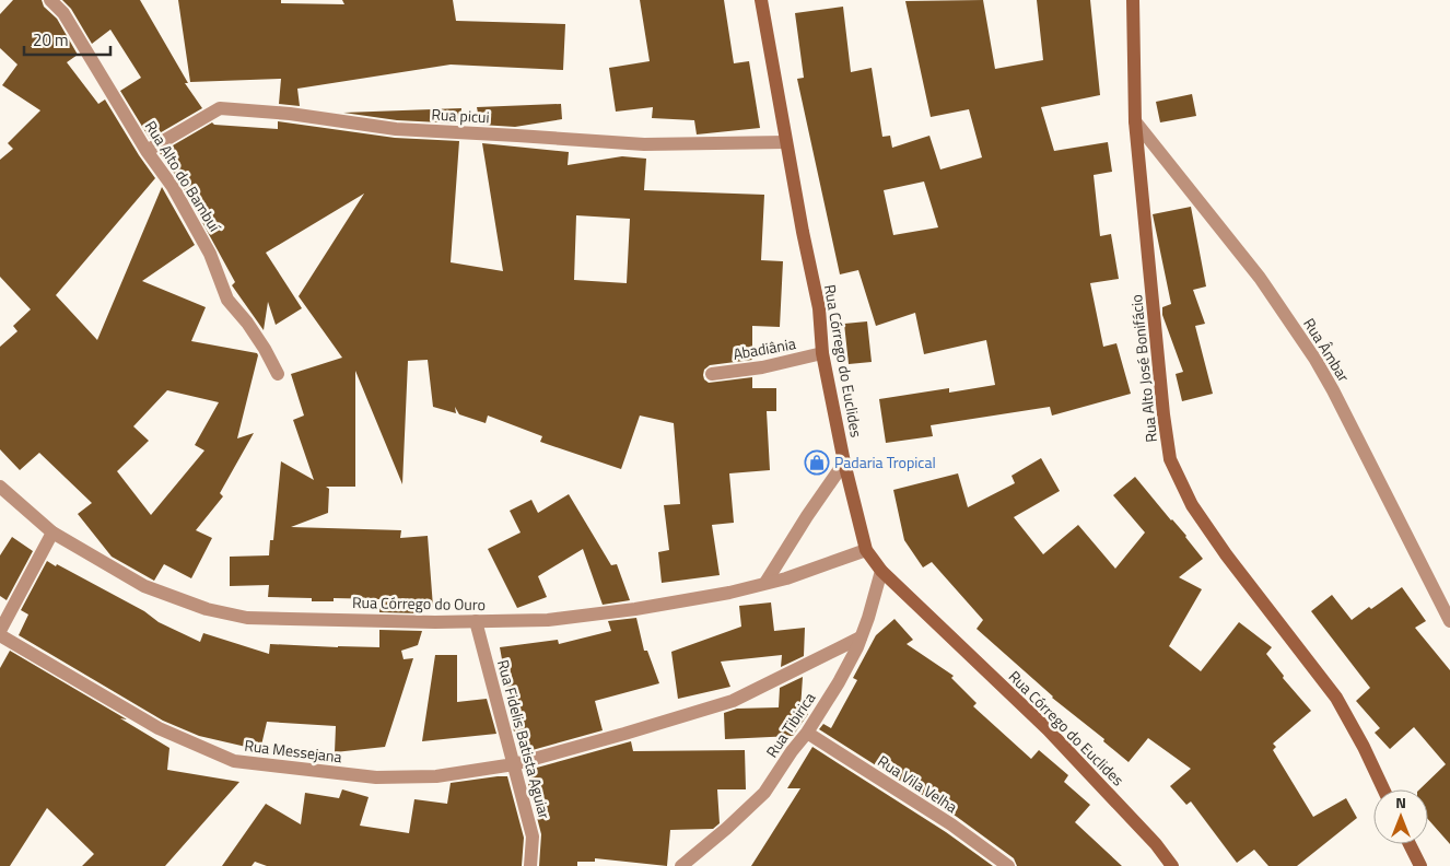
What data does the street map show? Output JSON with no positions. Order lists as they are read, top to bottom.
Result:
{
  "streets": {
    "main road": ["Rua Córrego do Euclides", "Rua Alto José Bonifácio"],
    "street": [
      "Rua picui",
      "Rua Alto do Bambuí",
      "Abadiânia",
      "Rua Âmbar",
      "Rua Córrego do Ouro",
      "Rua Tibirica",
      "Rua Fidelis Batista Aguiar",
      "Rua Messejana",
      "Rua Vila Velha"
    ]
  },
  "crossings": [
    ["Rua picui", "Rua Alto do Bambuí"],
    ["Rua picui", "Rua Córrego do Euclides"],
    ["Abadiânia", "Rua Córrego do Euclides"],
    ["Rua Âmbar", "Rua Alto José Bonifácio"],
    ["Rua Córrego do Euclides", "Rua Córrego do Ouro"],
    ["Rua Córrego do Euclides", "Rua Tibirica"],
    ["Rua Córrego do Ouro", "Rua Fidelis Batista Aguiar"],
    ["Rua Tibirica", "Rua Messejana"],
    ["Rua Tibirica", "Rua Vila Velha"],
    ["Rua Fidelis Batista Aguiar", "Rua Messejana"]
  ],
  "places": {
    "shop": ["Padaria Tropical"]
  },
  "scale_bar": "20 m",
  "north": "top"
}
